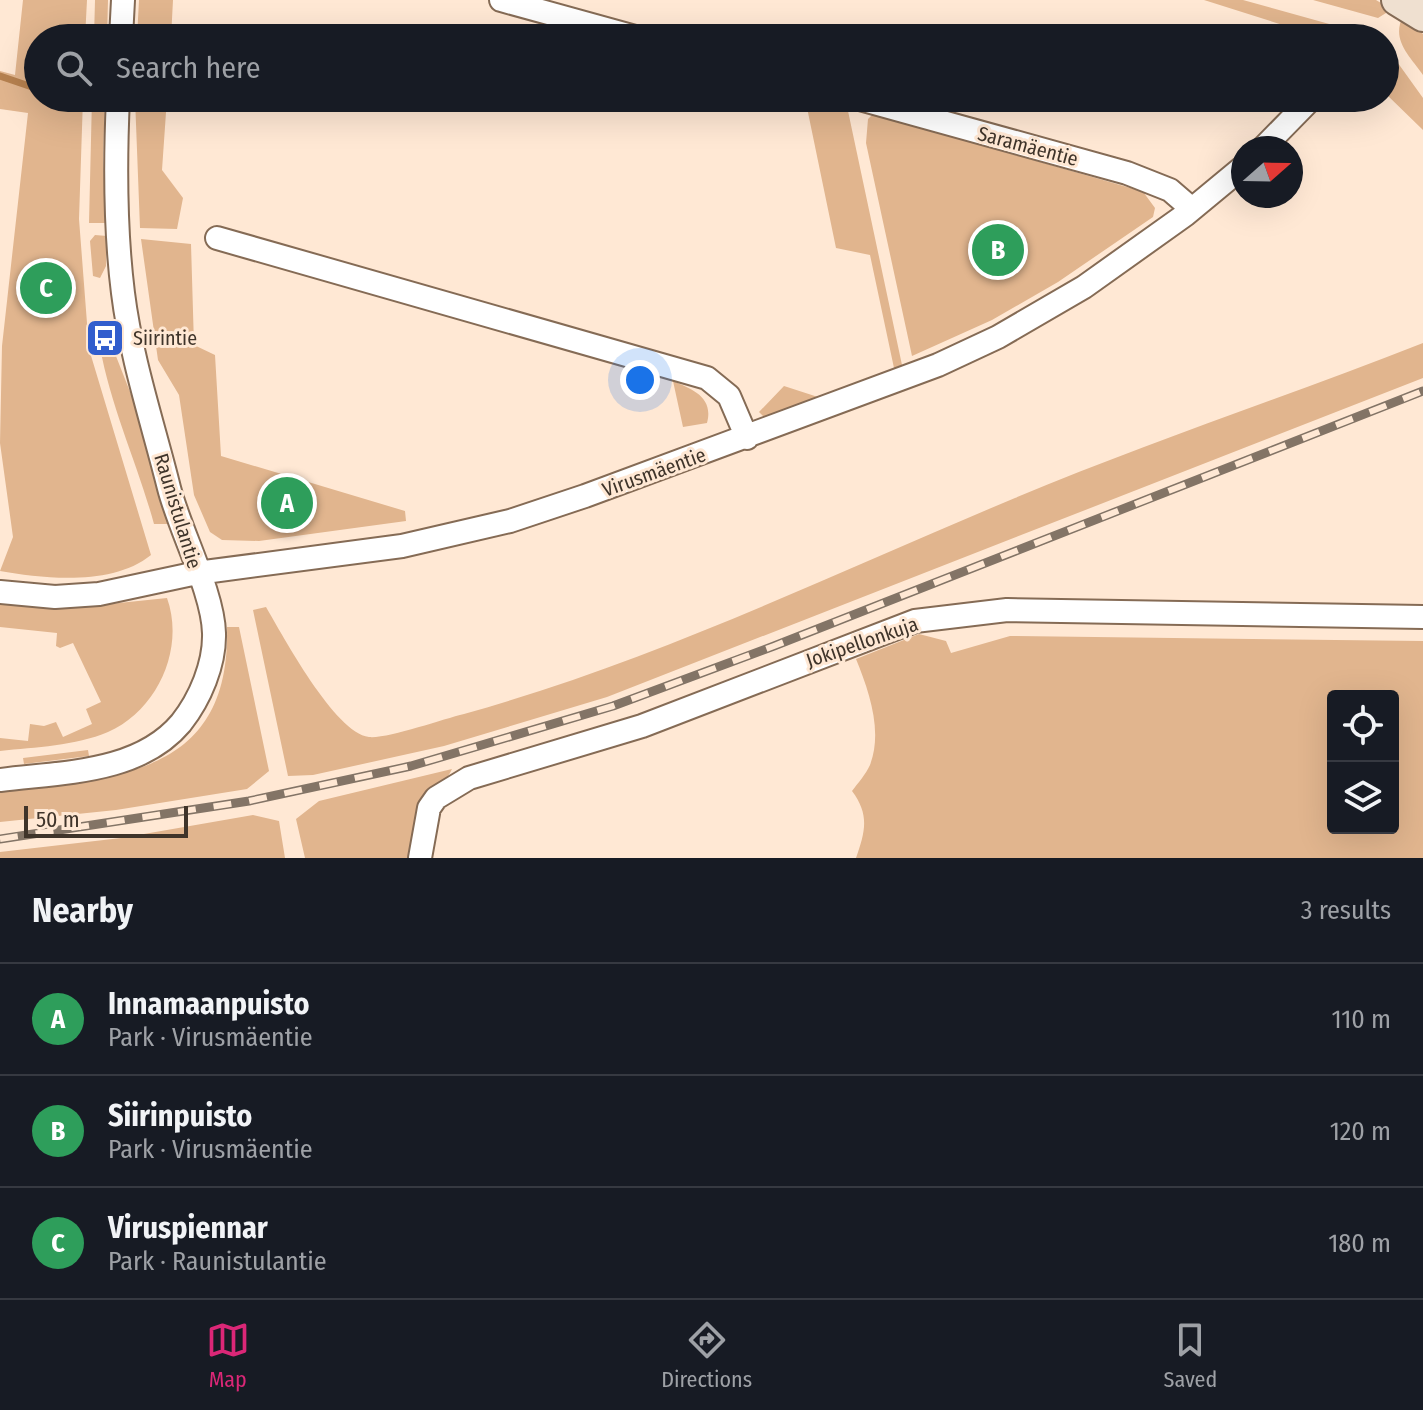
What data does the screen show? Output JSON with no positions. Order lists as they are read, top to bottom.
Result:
{
  "streets": {
    "street": [
      "Saramäentie",
      "Virusmäentie",
      "Raunistulantie",
      "Jokipellonkuja"
    ]
  },
  "crossings": [
    ["Saramäentie", "Virusmäentie"],
    ["Virusmäentie", "Raunistulantie"]
  ],
  "places": {
    "bus stop": ["Siirintie"]
  },
  "scale_bar": "50 m",
  "north": "right",
  "page": {
    "search": "Search here",
    "pins": ["B", "C", "A"],
    "scale": "50 m",
    "heading": ["Nearby", "3 results"],
    "list": [
      {
        "mark": "A",
        "name": "Innamaanpuisto",
        "note": "Park · Virusmäentie",
        "value": "110 m"
      },
      {
        "mark": "B",
        "name": "Siirinpuisto",
        "note": "Park · Virusmäentie",
        "value": "120 m"
      },
      {
        "mark": "C",
        "name": "Viruspiennar",
        "note": "Park · Raunistulantie",
        "value": "180 m"
      }
    ],
    "nav": ["Map", "Directions", "Saved"]
  }
}
